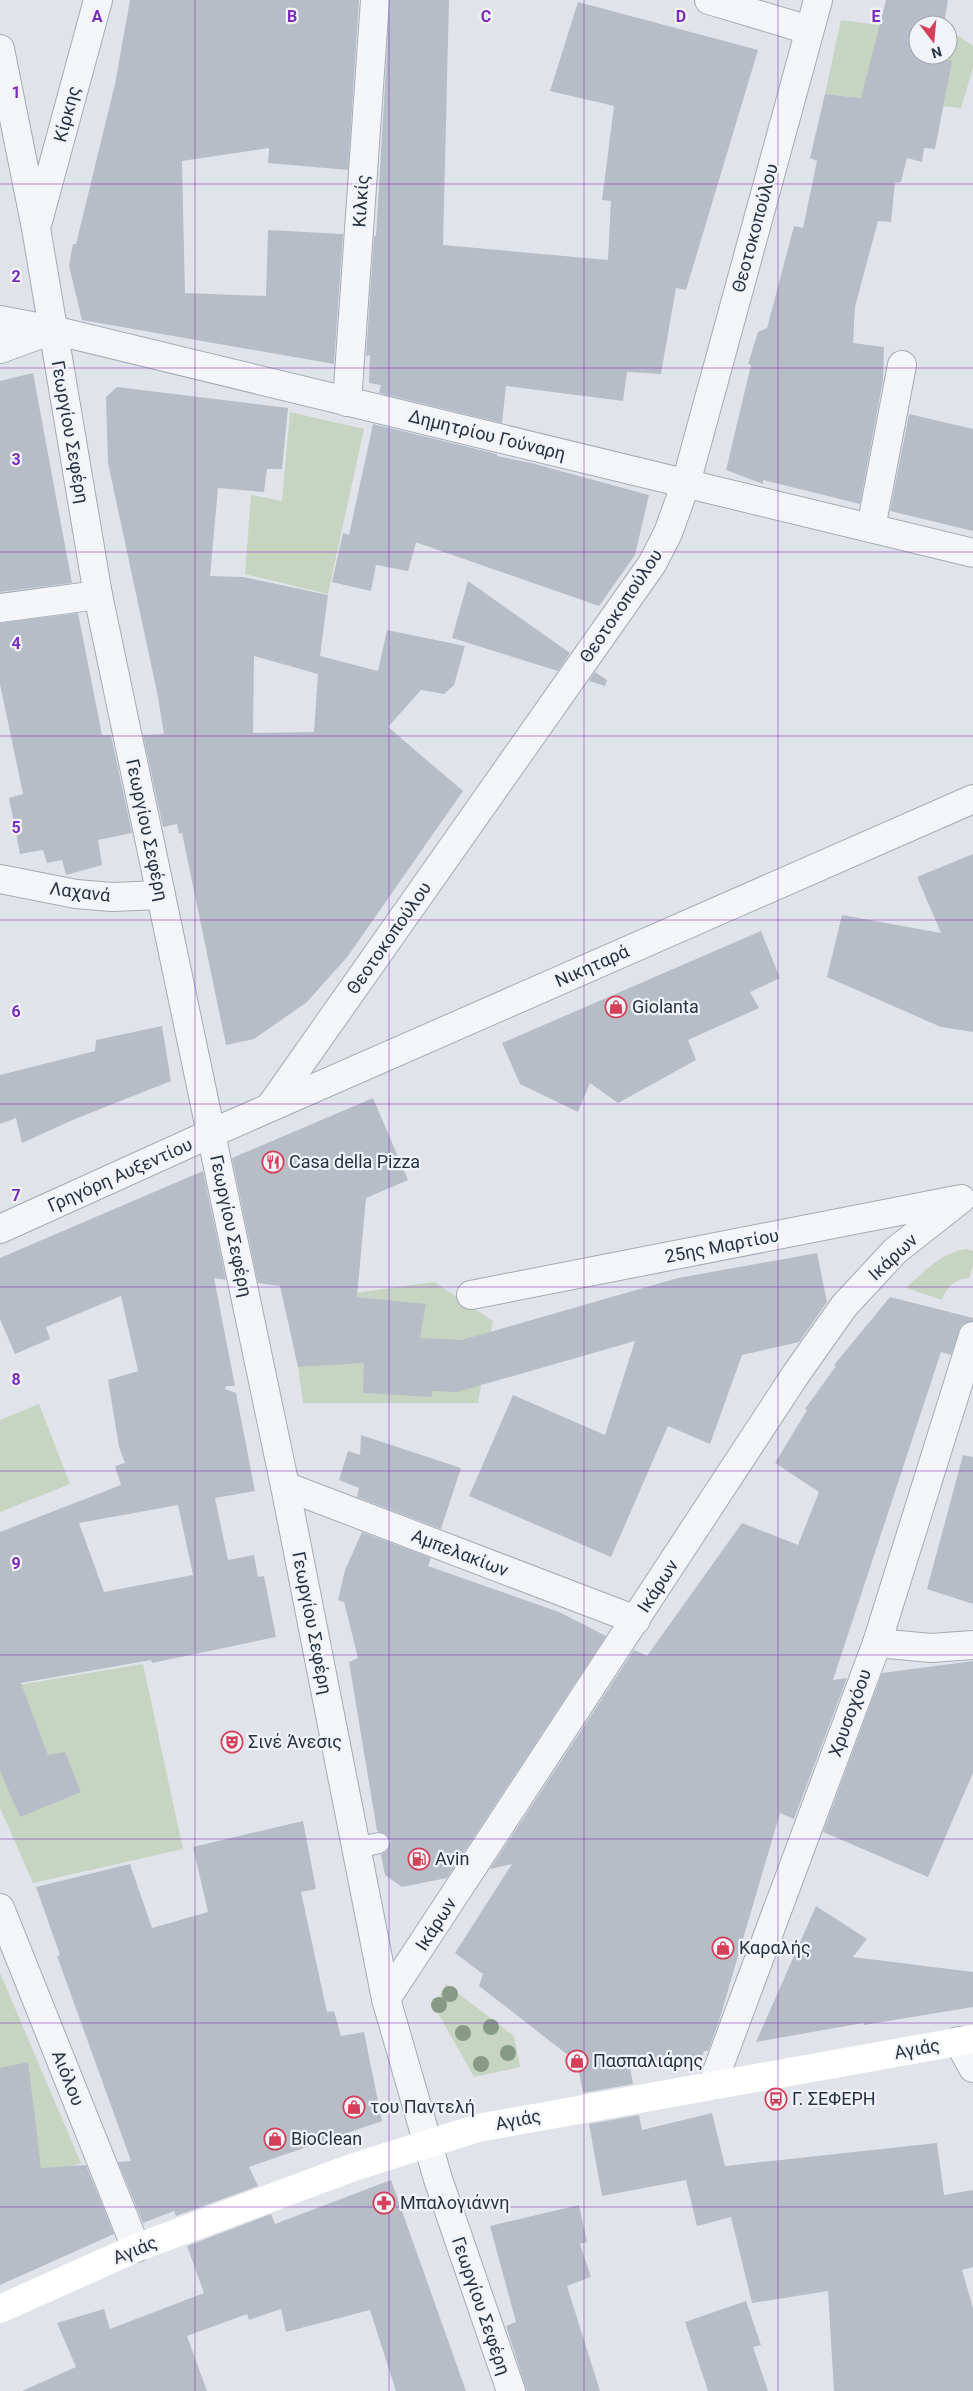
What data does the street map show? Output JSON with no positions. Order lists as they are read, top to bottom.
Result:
{
  "streets": {
    "main road": ["Αγιάς"],
    "street": [
      "Κίρκης",
      "Κιλκίς",
      "Θεοτοκοπούλου",
      "Γεωργίου Σεφέρη",
      "Δημητρίου Γούναρη",
      "Λαχανά",
      "Νικηταρά",
      "Γρηγόρη Αυξεντίου",
      "25ης Μαρτίου",
      "Ικάρων",
      "Αμπελακίων",
      "Χρυσοχόου",
      "Αιόλου"
    ]
  },
  "crossings": [
    ["Κίρκης", "Γεωργίου Σεφέρη"],
    ["Κιλκίς", "Δημητρίου Γούναρη"],
    ["Θεοτοκοπούλου", "Δημητρίου Γούναρη"],
    ["Θεοτοκοπούλου", "Νικηταρά"],
    ["Γεωργίου Σεφέρη", "Δημητρίου Γούναρη"],
    ["Γεωργίου Σεφέρη", "Λαχανά"],
    ["Γεωργίου Σεφέρη", "Νικηταρά"],
    ["Γεωργίου Σεφέρη", "Γρηγόρη Αυξεντίου"],
    ["Γεωργίου Σεφέρη", "Ικάρων"],
    ["Γεωργίου Σεφέρη", "Αμπελακίων"],
    ["Γεωργίου Σεφέρη", "Αγιάς"],
    ["Νικηταρά", "Γρηγόρη Αυξεντίου"],
    ["25ης Μαρτίου", "Ικάρων"],
    ["Ικάρων", "Αμπελακίων"],
    ["Χρυσοχόου", "Αγιάς"],
    ["Αγιάς", "Αιόλου"]
  ],
  "places": {
    "shop": [
      "Giolanta",
      "Καραλής",
      "Πασπαλιάρης",
      "του Παντελή",
      "BioClean"
    ],
    "restaurant": ["Casa della Pizza"],
    "theatre": ["Σινέ Άνεσις"],
    "fuel station": ["Avin"],
    "bus stop": ["Γ. ΣΕΦΕΡΗ"],
    "pharmacy": ["Μπαλογιάννη"]
  },
  "north": "bottom",
  "grid": {
    "columns": [
      "A",
      "B",
      "C",
      "D",
      "E"
    ],
    "rows": [
      "1",
      "2",
      "3",
      "4",
      "5",
      "6",
      "7",
      "8",
      "9"
    ]
  }
}
